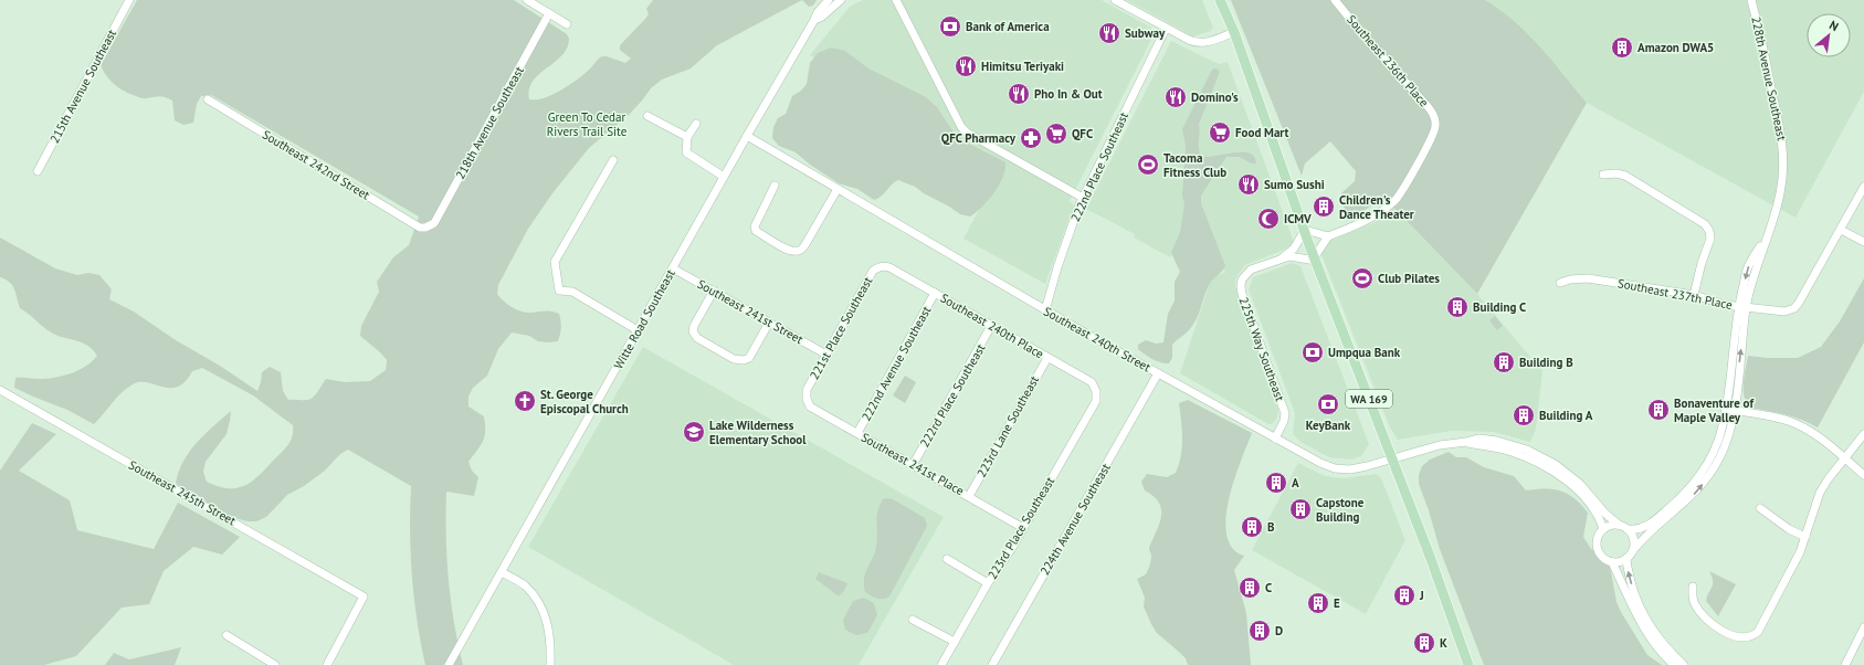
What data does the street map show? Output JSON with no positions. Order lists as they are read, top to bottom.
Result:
{
  "streets": {
    "main road": ["WA 169"],
    "street": [
      "Southeast 236th Place",
      "228th Avenue Southeast",
      "215th Avenue Southeast",
      "218th Avenue Southeast",
      "Southeast 242nd Street",
      "222nd Place Southeast",
      "Southeast 237th Place",
      "Southeast 241st Street",
      "Witte Road Southeast",
      "Southeast 240th Place",
      "221st Place Southeast",
      "Southeast 240th Street",
      "225th Way Southeast",
      "222nd Avenue Southeast",
      "222rd Place Southeast",
      "223rd Lane Southeast",
      "Southeast 241st Place",
      "Southeast 245th Street",
      "224th Avenue Southeast",
      "223rd Place Southeast"
    ]
  },
  "crossings": [
    ["228th Avenue Southeast", "Southeast 237th Place"],
    ["228th Avenue Southeast", "Southeast 240th Street"],
    ["218th Avenue Southeast", "Southeast 242nd Street"],
    ["222nd Place Southeast", "Southeast 240th Street"],
    ["Southeast 241st Street", "Witte Road Southeast"],
    ["Southeast 241st Street", "221st Place Southeast"],
    ["Witte Road Southeast", "Southeast 240th Street"],
    ["Southeast 240th Place", "221st Place Southeast"],
    ["Southeast 240th Place", "222nd Avenue Southeast"],
    ["Southeast 240th Place", "222rd Place Southeast"],
    ["Southeast 240th Place", "223rd Lane Southeast"],
    ["Southeast 240th Place", "223rd Place Southeast"],
    ["221st Place Southeast", "Southeast 241st Place"],
    ["Southeast 240th Street", "225th Way Southeast"],
    ["Southeast 240th Street", "WA 169"],
    ["Southeast 240th Street", "224th Avenue Southeast"],
    ["222nd Avenue Southeast", "Southeast 241st Place"],
    ["222rd Place Southeast", "Southeast 241st Place"],
    ["223rd Lane Southeast", "Southeast 241st Place"],
    ["Southeast 241st Place", "223rd Place Southeast"]
  ],
  "parks": ["Green To Cedar Rivers Trail Site"],
  "places": {
    "bank": ["Bank of America", "Umpqua Bank", "KeyBank"],
    "restaurant": [
      "Subway",
      "Himitsu Teriyaki",
      "Pho In & Out",
      "Domino's",
      "Sumo Sushi"
    ],
    "building": [
      "Amazon DWA5",
      "Children's Dance Theater",
      "Building C",
      "Building B",
      "Bonaventure of Maple Valley",
      "Building A",
      "A",
      "Capstone Building",
      "B",
      "C",
      "J",
      "E",
      "D",
      "K"
    ],
    "supermarket": ["Food Mart", "QFC"],
    "pharmacy": ["QFC Pharmacy"],
    "sports": ["Tacoma Fitness Club", "Club Pilates"],
    "mosque": ["ICMV"],
    "church": ["St. George Episcopal Church"],
    "school or university": ["Lake Wilderness Elementary School"]
  },
  "north": "top right"
}
